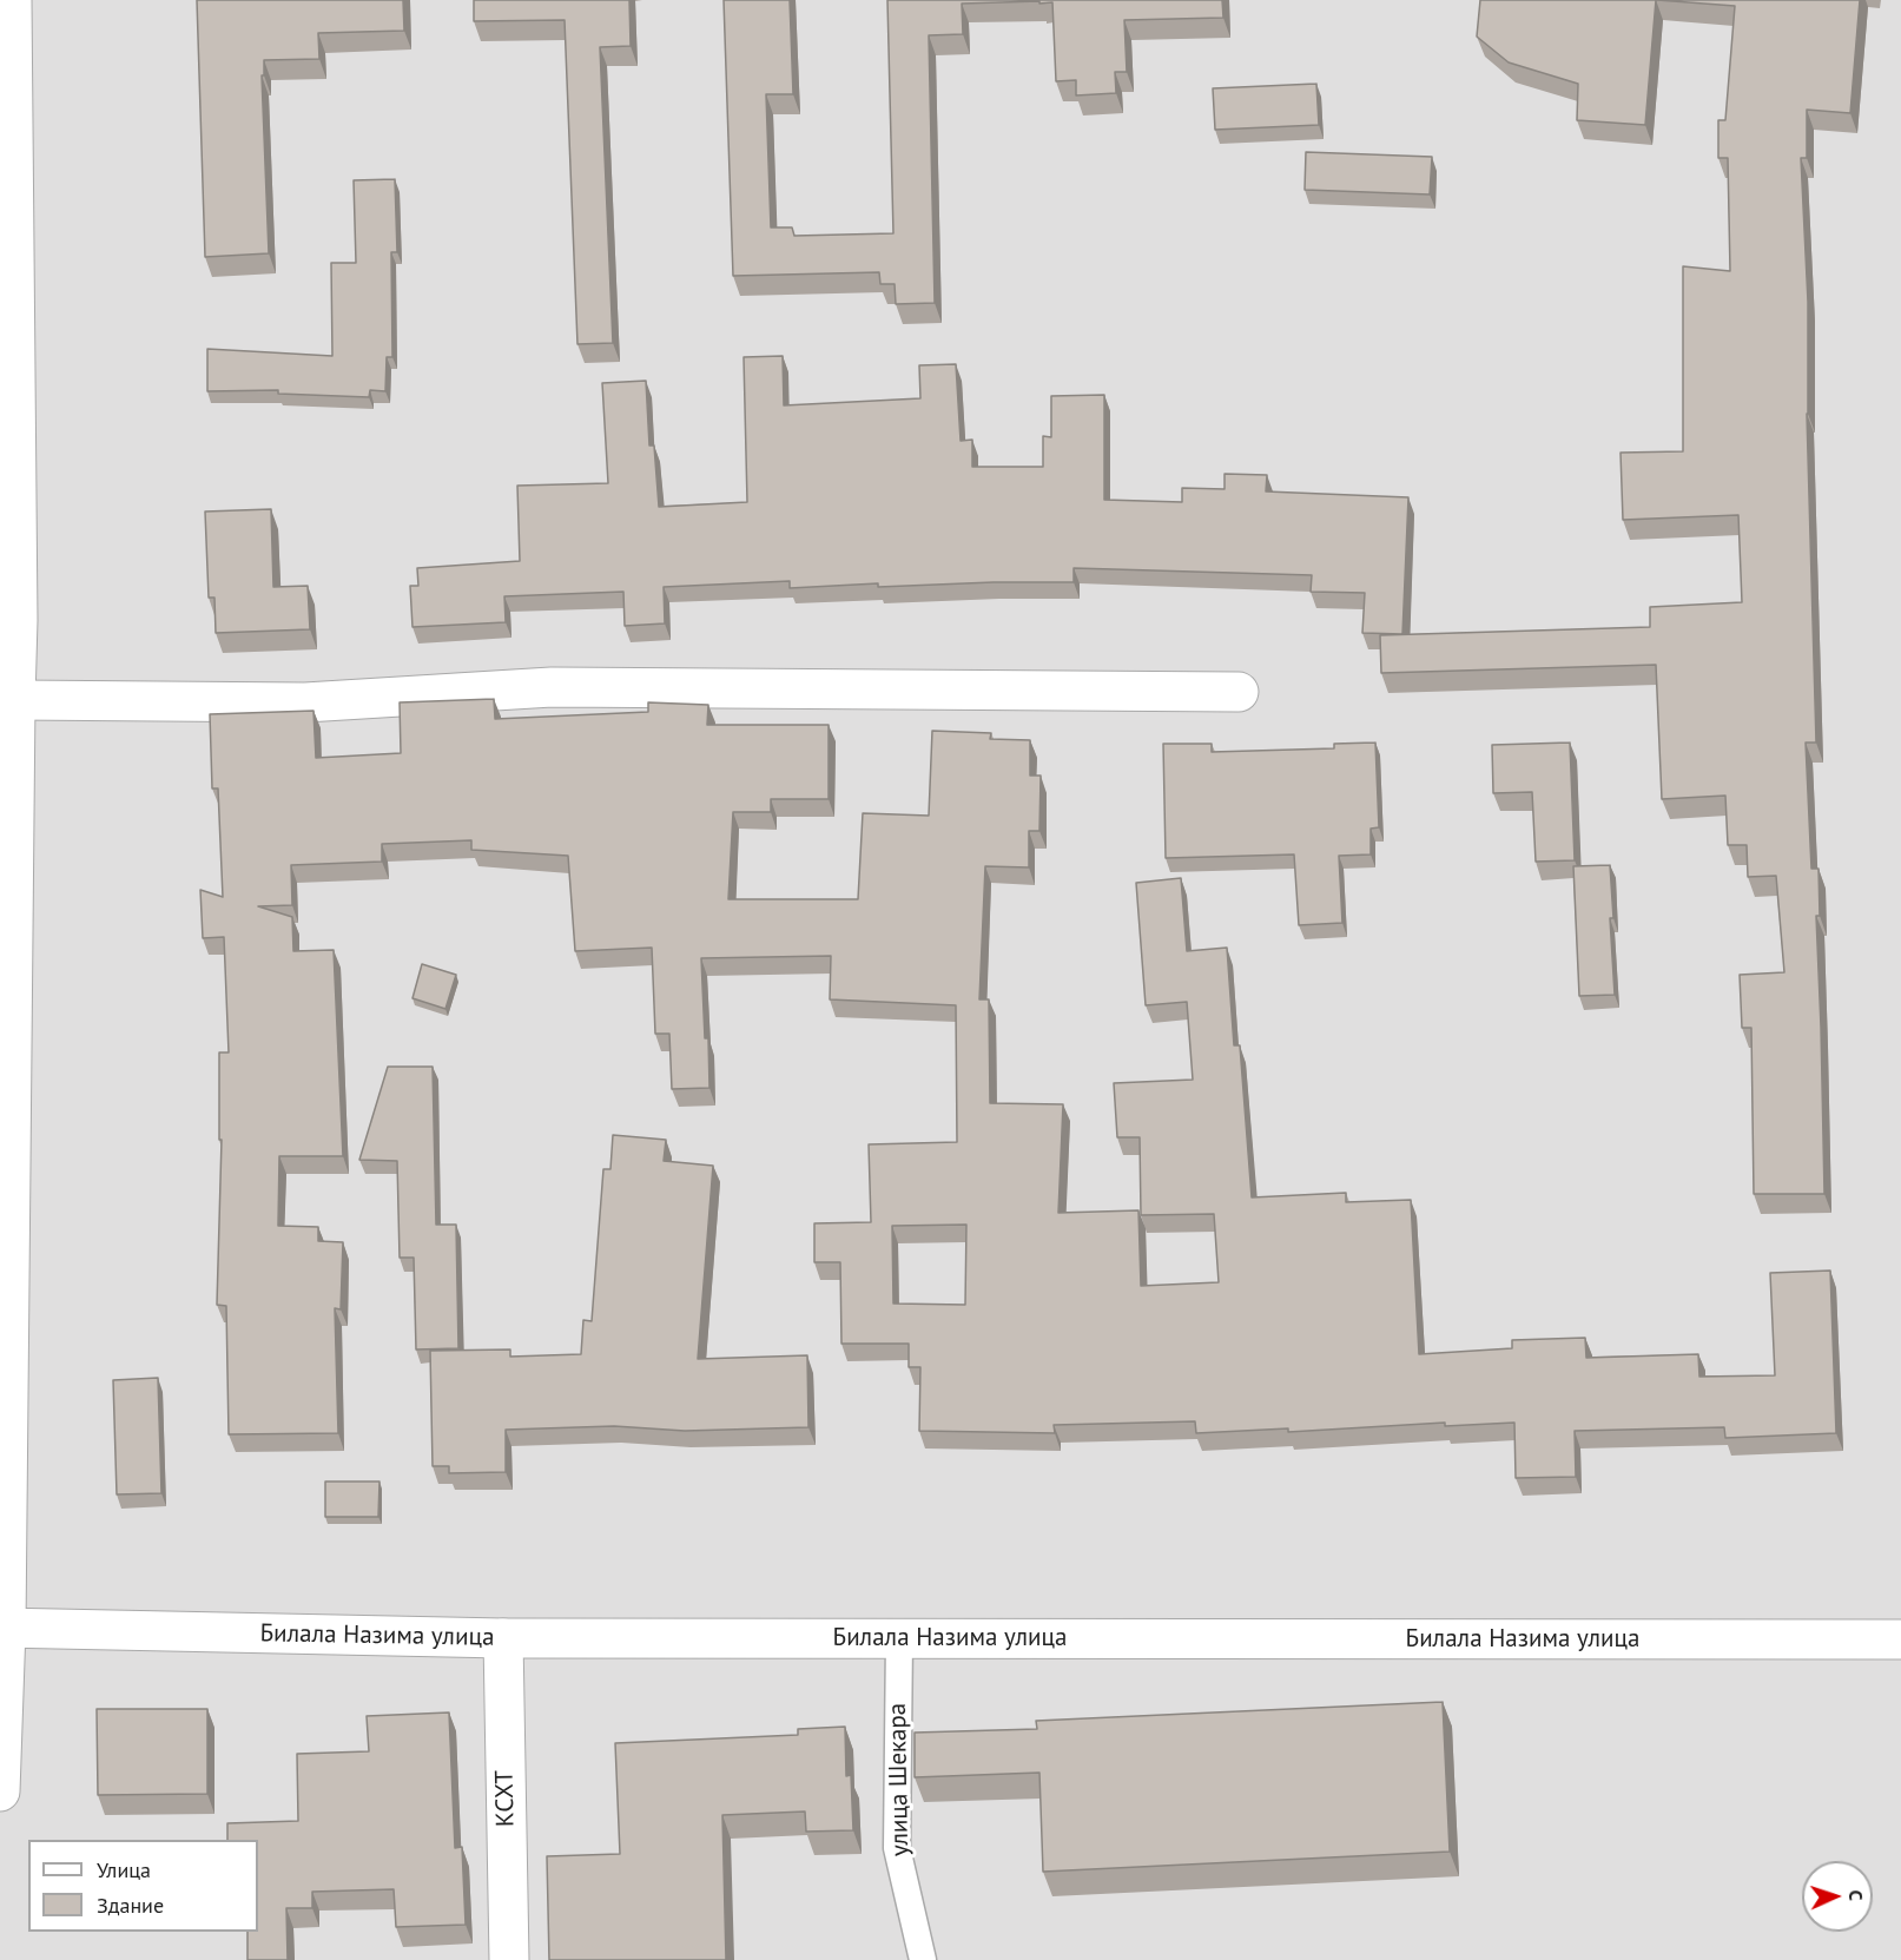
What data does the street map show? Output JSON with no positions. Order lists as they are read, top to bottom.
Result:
{
  "streets": {
    "street": ["Билала Назима улица", "КСХТ"],
    "lane": ["улица Шекара"]
  },
  "crossings": [
    ["Билала Назима улица", "улица Шекара"],
    ["Билала Назима улица", "КСХТ"]
  ],
  "legend": ["Улица", "Здание"],
  "north": "right"
}
